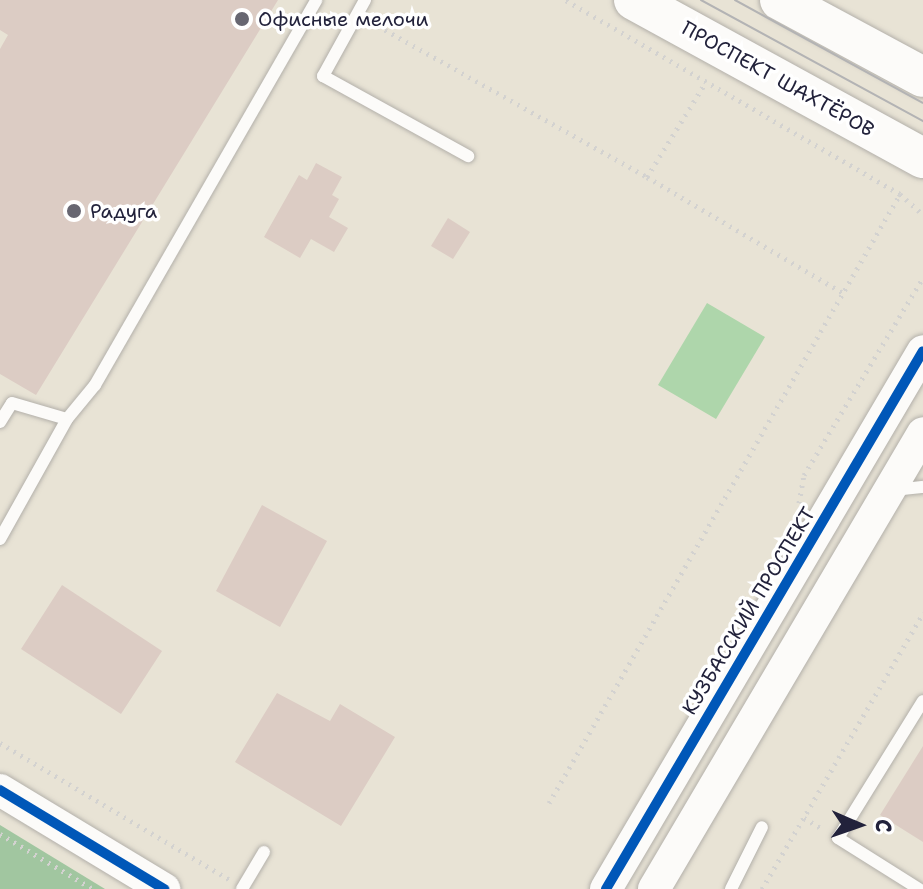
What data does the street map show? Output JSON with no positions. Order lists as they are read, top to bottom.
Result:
{
  "streets": {
    "main road": ["ПРОСПЕКТ ШАХТЁРОВ"],
    "street": ["КУЗБАССКИЙ ПРОСПЕКТ"]
  },
  "places": ["Офисные мелочи", "Радуга"],
  "north": "right"
}
